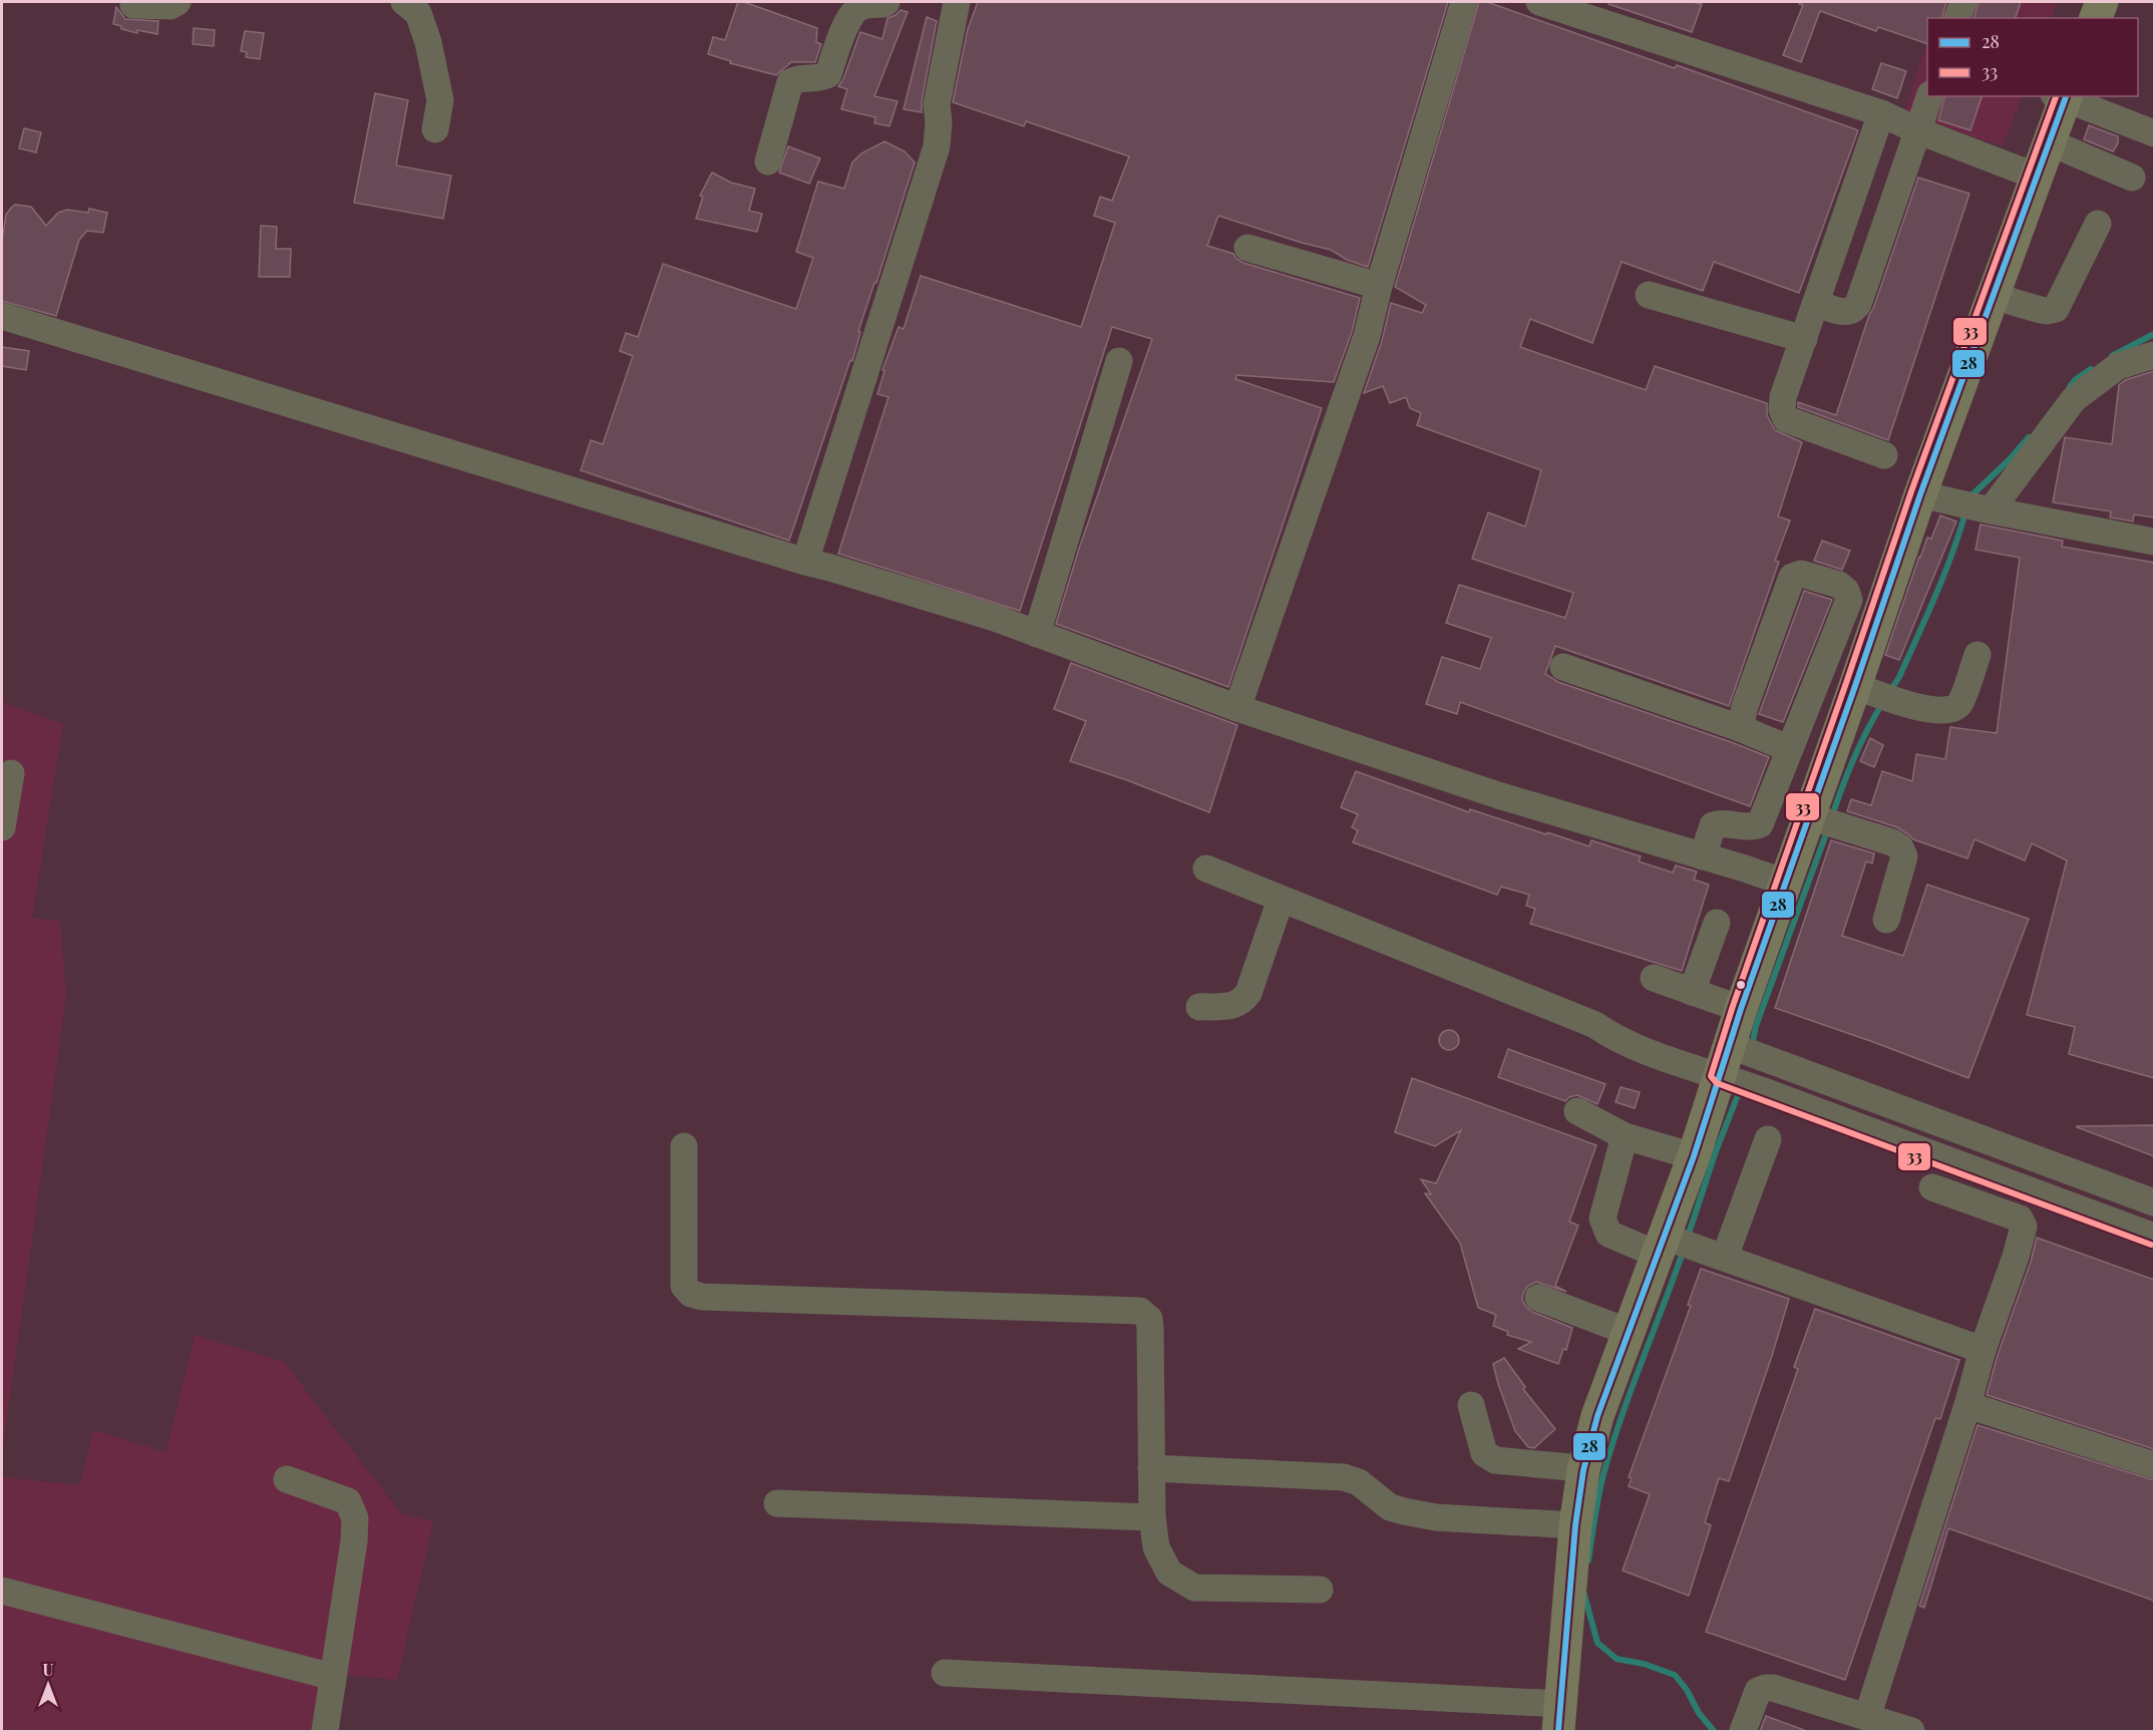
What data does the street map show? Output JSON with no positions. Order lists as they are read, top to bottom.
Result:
{
  "lines": ["transit line 28", "transit line 33"],
  "legend": ["28", "33"],
  "north": "top"
}
